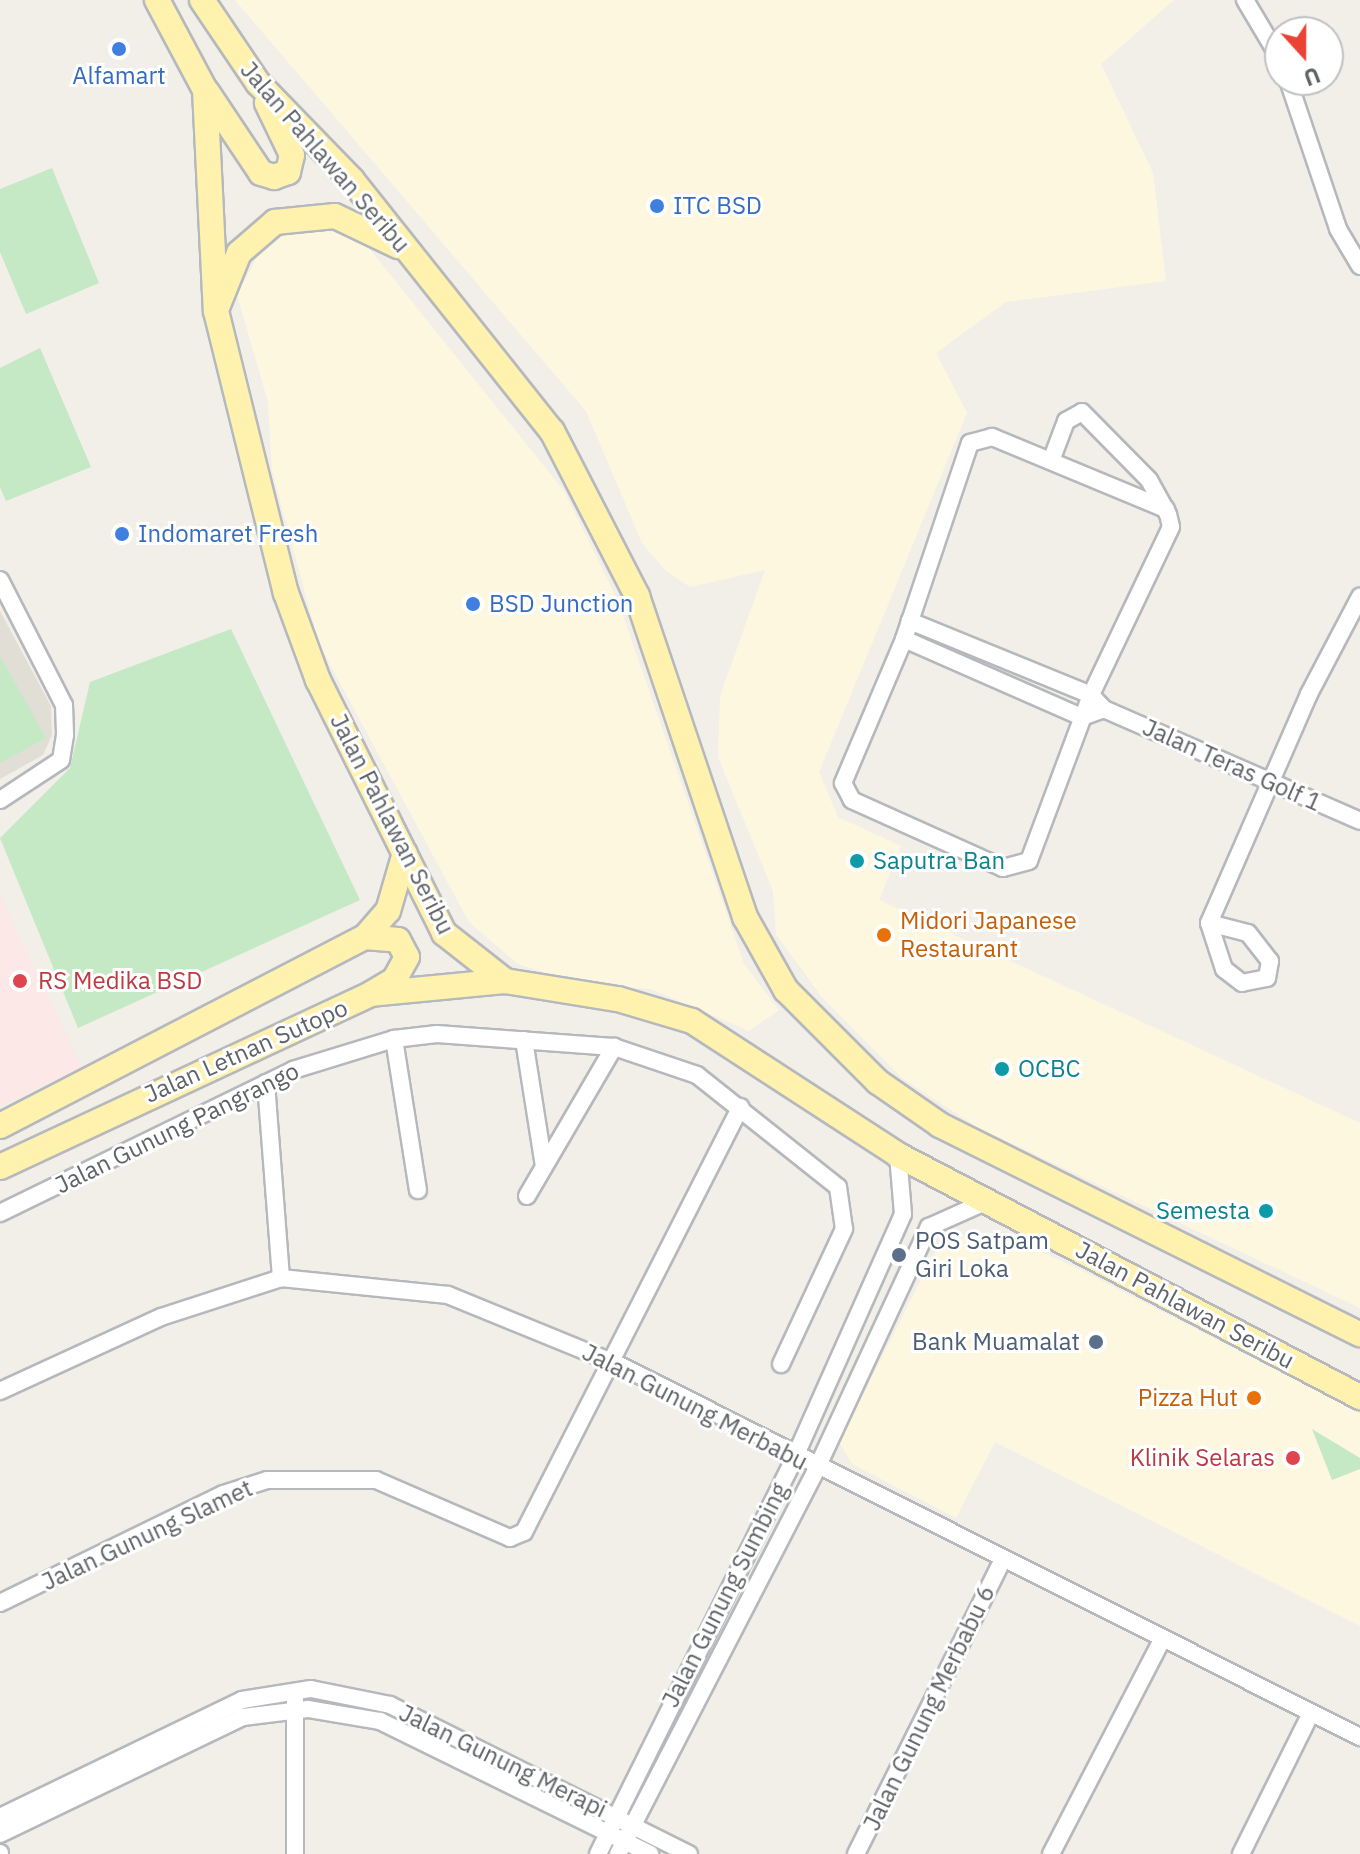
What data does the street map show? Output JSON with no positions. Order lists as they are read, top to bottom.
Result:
{
  "streets": {
    "main road": ["Jalan Pahlawan Seribu", "Jalan Letnan Sutopo"],
    "street": [
      "Jalan Teras Golf 1",
      "Jalan Gunung Pangrango",
      "Jalan Gunung Merbabu",
      "Jalan Gunung Slamet",
      "Jalan Gunung Sumbing",
      "Jalan Gunung Merbabu 6",
      "Jalan Gunung Merapi"
    ]
  },
  "crossings": [
    ["Jalan Pahlawan Seribu", "Jalan Letnan Sutopo"],
    ["Jalan Pahlawan Seribu", "Jalan Gunung Sumbing"],
    ["Jalan Gunung Pangrango", "Jalan Gunung Slamet"],
    ["Jalan Gunung Merbabu", "Jalan Gunung Slamet"],
    ["Jalan Gunung Merbabu", "Jalan Gunung Sumbing"],
    ["Jalan Gunung Merbabu", "Jalan Gunung Merbabu 6"],
    ["Jalan Gunung Sumbing", "Jalan Gunung Merapi"]
  ],
  "places": [
    "Alfamart",
    "ITC BSD",
    "Indomaret Fresh",
    "BSD Junction",
    "Saputra Ban",
    "Midori Japanese Restaurant",
    "RS Medika BSD",
    "OCBC",
    "Semesta",
    "POS Satpam Giri Loka",
    "Bank Muamalat",
    "Pizza Hut",
    "Klinik Selaras"
  ],
  "north": "bottom"
}
